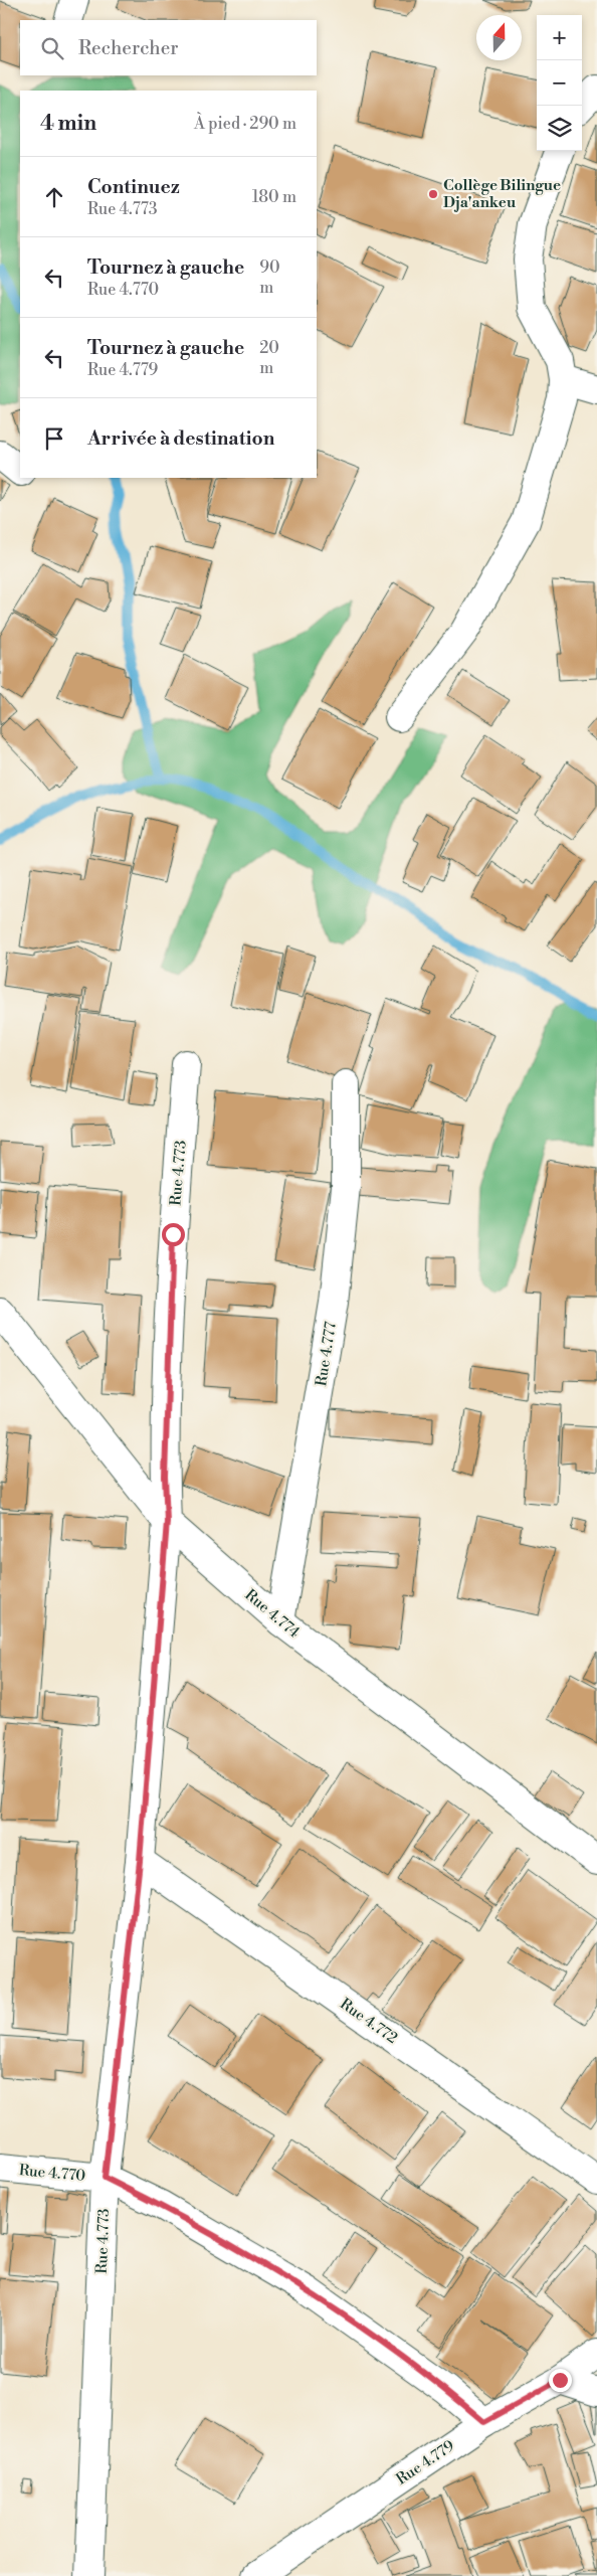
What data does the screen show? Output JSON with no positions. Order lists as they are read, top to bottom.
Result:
{
  "streets": {
    "street": [
      "Rue 4.773",
      "Rue 4.777",
      "Rue 4.774",
      "Rue 4.772",
      "Rue 4.770",
      "Rue 4.779"
    ]
  },
  "crossings": [
    ["Rue 4.773", "Rue 4.774"],
    ["Rue 4.773", "Rue 4.772"],
    ["Rue 4.773", "Rue 4.770"],
    ["Rue 4.777", "Rue 4.774"],
    ["Rue 4.770", "Rue 4.779"]
  ],
  "places": ["Collège Bilingue Dja'ankeu"],
  "north": "top",
  "page": {
    "map_buttons": ["+", "−"],
    "search": "Rechercher",
    "heading": ["4 min", "À pied · 290 m"],
    "list": [
      ["Continuez", "Rue 4.773", "180 m"],
      ["Tournez à gauche", "Rue 4.770", "90 m"],
      ["Tournez à gauche", "Rue 4.779", "20 m"],
      "Arrivée à destination"
    ]
  }
}
